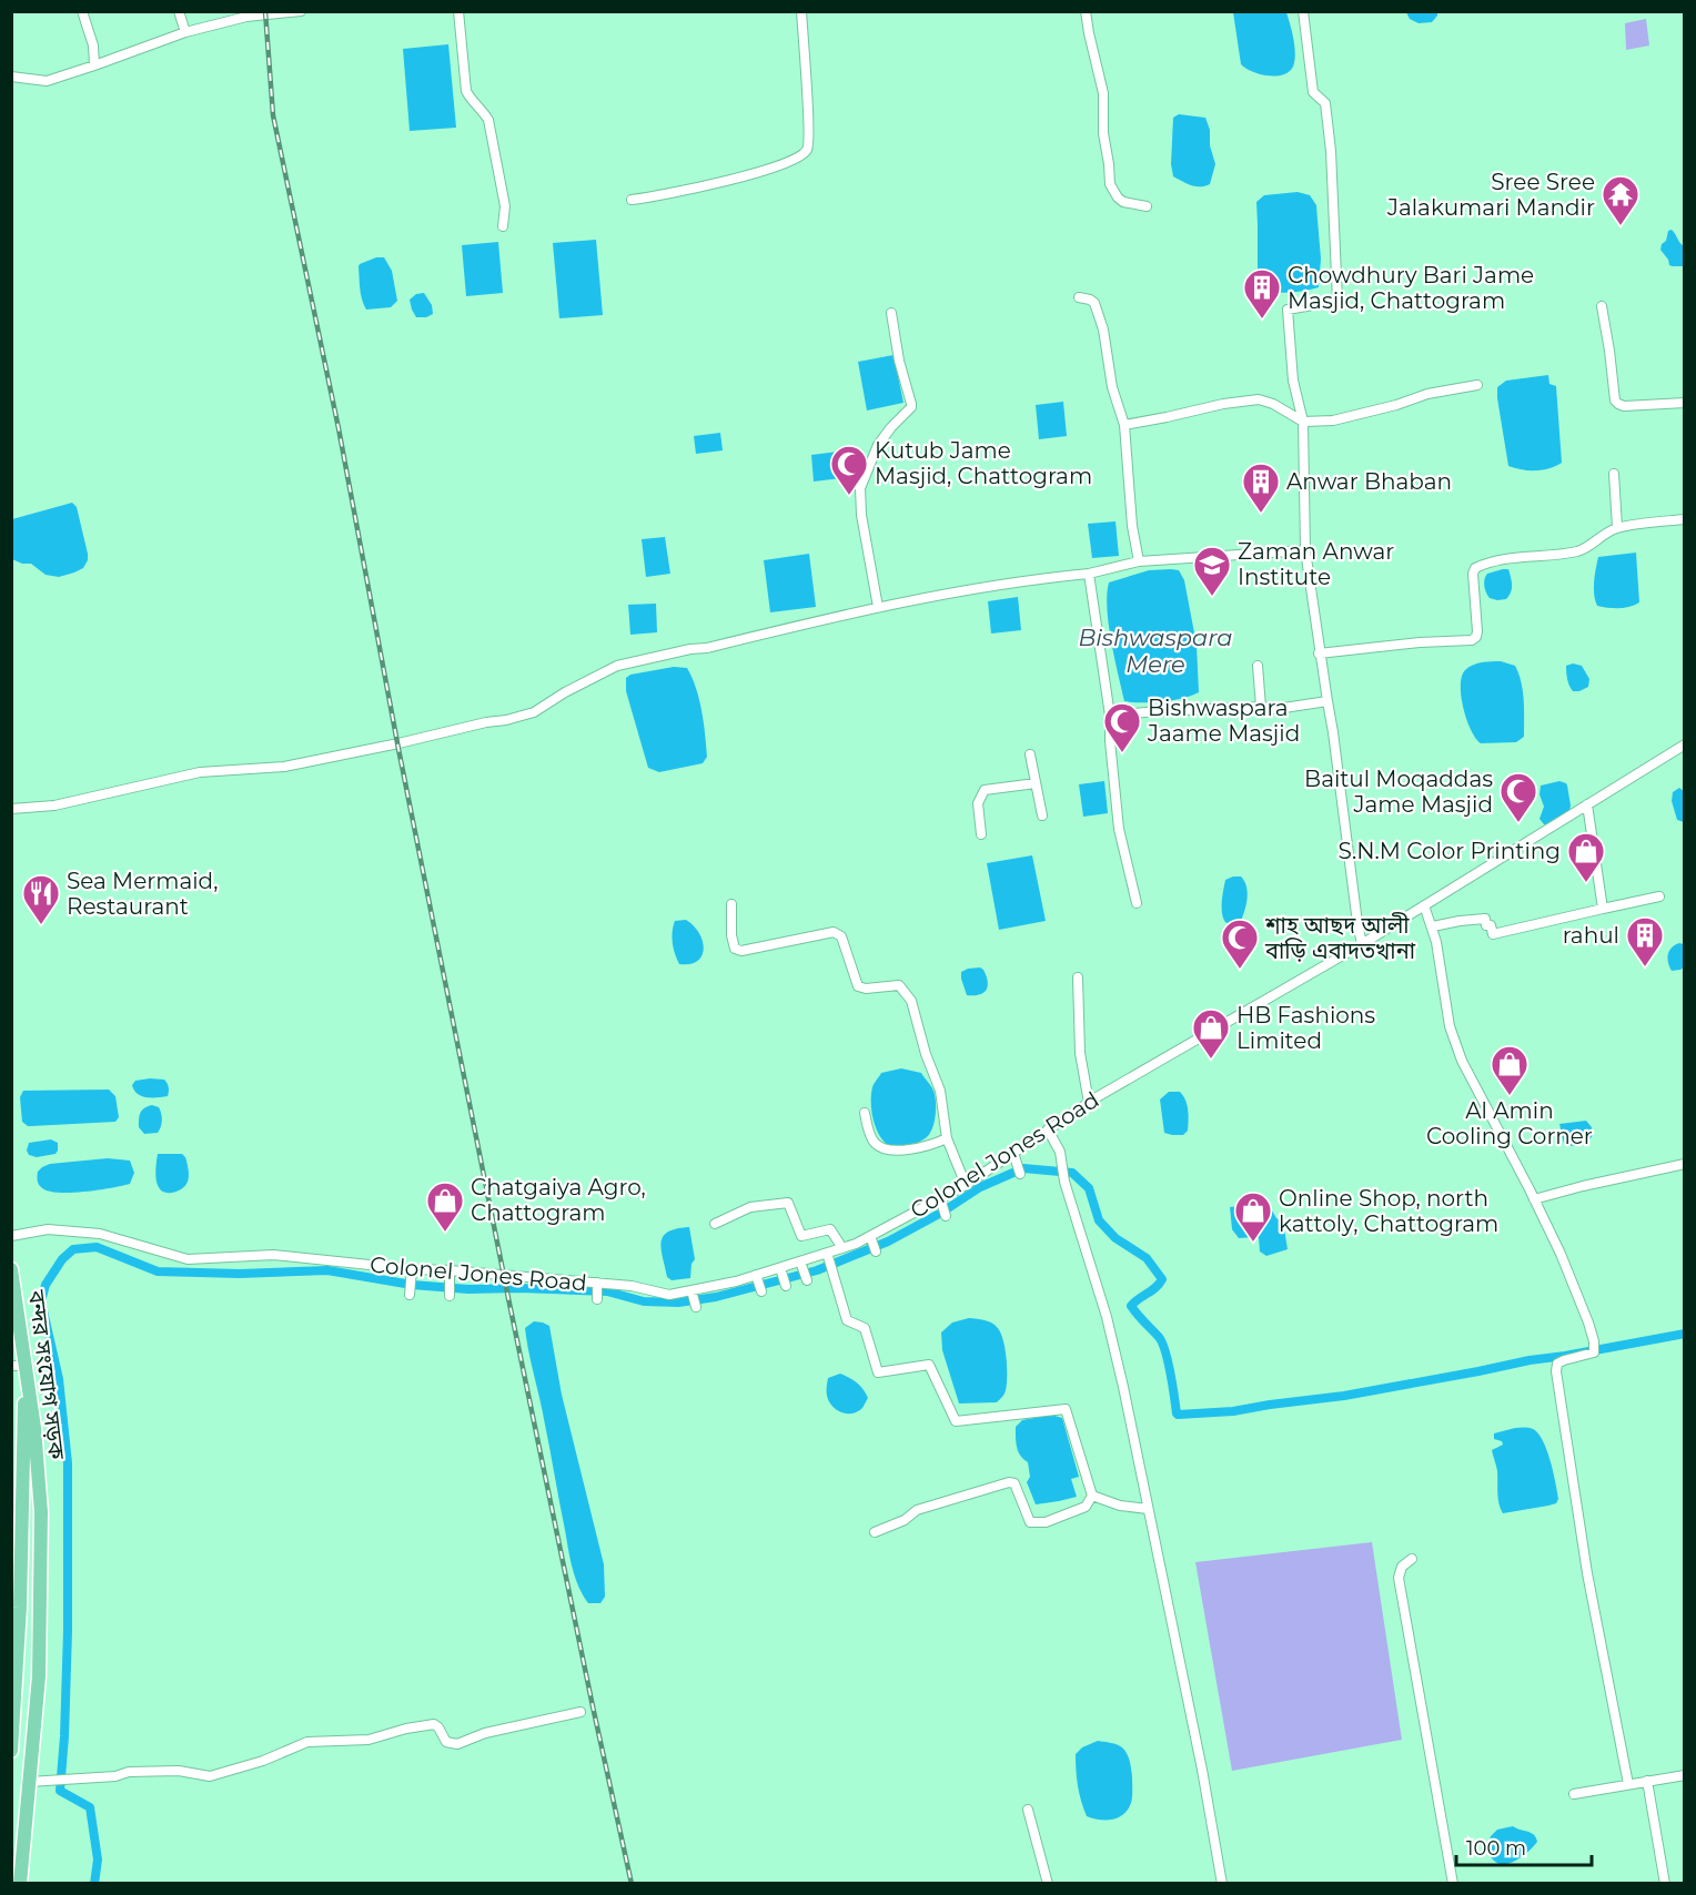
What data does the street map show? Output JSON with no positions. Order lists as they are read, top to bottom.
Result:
{
  "streets": {
    "highway": ["বন্দর সংযোগ সড়ক"],
    "street": ["Colonel Jones Road"]
  },
  "water": ["Bishwaspara Mere"],
  "places": {
    "temple": ["Sree Sree Jalakumari Mandir"],
    "building": ["Chowdhury Bari Jame Masjid, Chattogram", "Anwar Bhaban", "rahul"],
    "mosque": [
      "Kutub Jame Masjid, Chattogram",
      "Bishwaspara Jaame Masjid",
      "Baitul Moqaddas Jame Masjid",
      "শাহ আছদ আলী বাড়ি এবাদতখানা"
    ],
    "school or university": ["Zaman Anwar Institute"],
    "shop": [
      "S.N.M Color Printing",
      "HB Fashions Limited",
      "Al Amin Cooling Corner",
      "Chatgaiya Agro, Chattogram",
      "Online Shop, north kattoly, Chattogram"
    ],
    "restaurant": ["Sea Mermaid, Restaurant"]
  },
  "scale_bar": "100 m"
}
